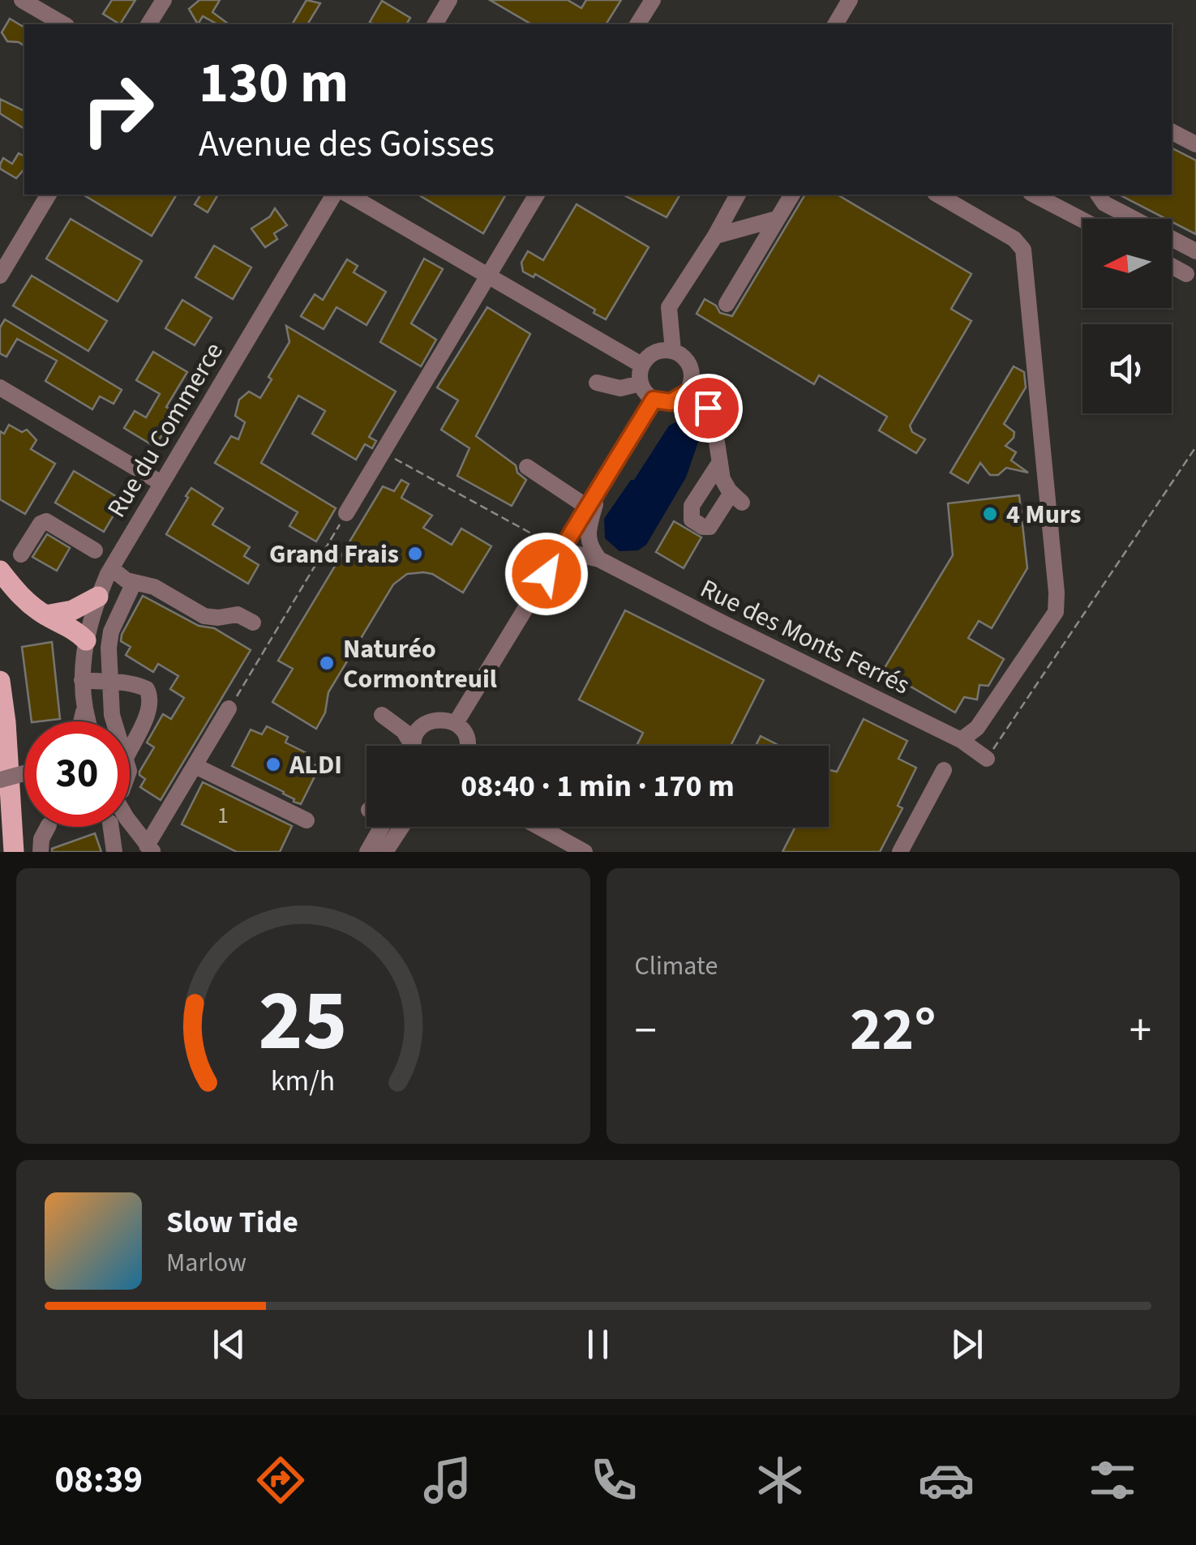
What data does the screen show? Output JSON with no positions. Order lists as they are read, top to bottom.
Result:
{
  "streets": {
    "street": ["Rue du Commerce", "Rue des Monts Ferrés"]
  },
  "places": [
    "4 Murs",
    "Grand Frais",
    "Naturéo Cormontreuil",
    "ALDI"
  ],
  "house_numbers": ["1"],
  "north": "left",
  "page": {
    "turn": ["130 m", "Avenue des Goisses"],
    "limit": "30",
    "trip": "08:40 · 1 min · 170 m",
    "tile": "Climate",
    "heat": ["−", "22°", "+"],
    "song": ["Slow Tide", "Marlow"],
    "tabs": "08:39",
    "gauge": ["25", "km/h"]
  }
}
